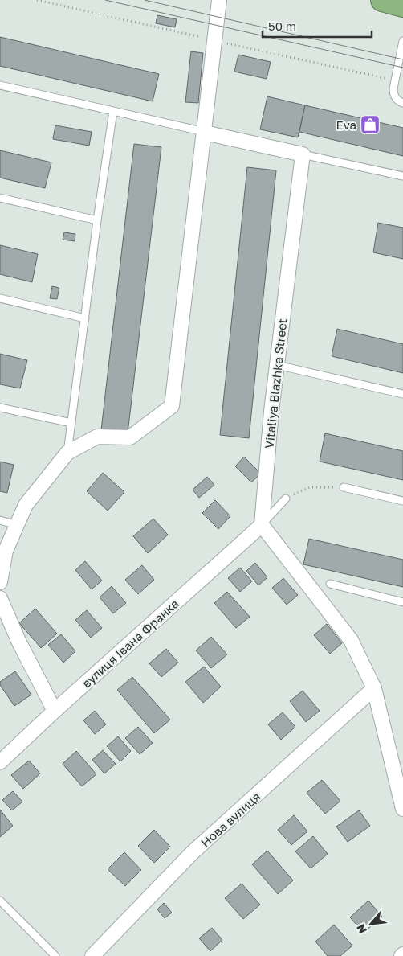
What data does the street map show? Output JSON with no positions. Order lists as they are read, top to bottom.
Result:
{
  "streets": {
    "street": ["Vitaliya Blazhka Street", "вулиця Івана Франка", "Нова вулиця"]
  },
  "crossings": [
    ["Vitaliya Blazhka Street", "вулиця Івана Франка"]
  ],
  "places": {
    "shop": ["Eva"]
  },
  "scale_bar": "50 m",
  "north": "bottom left"
}
